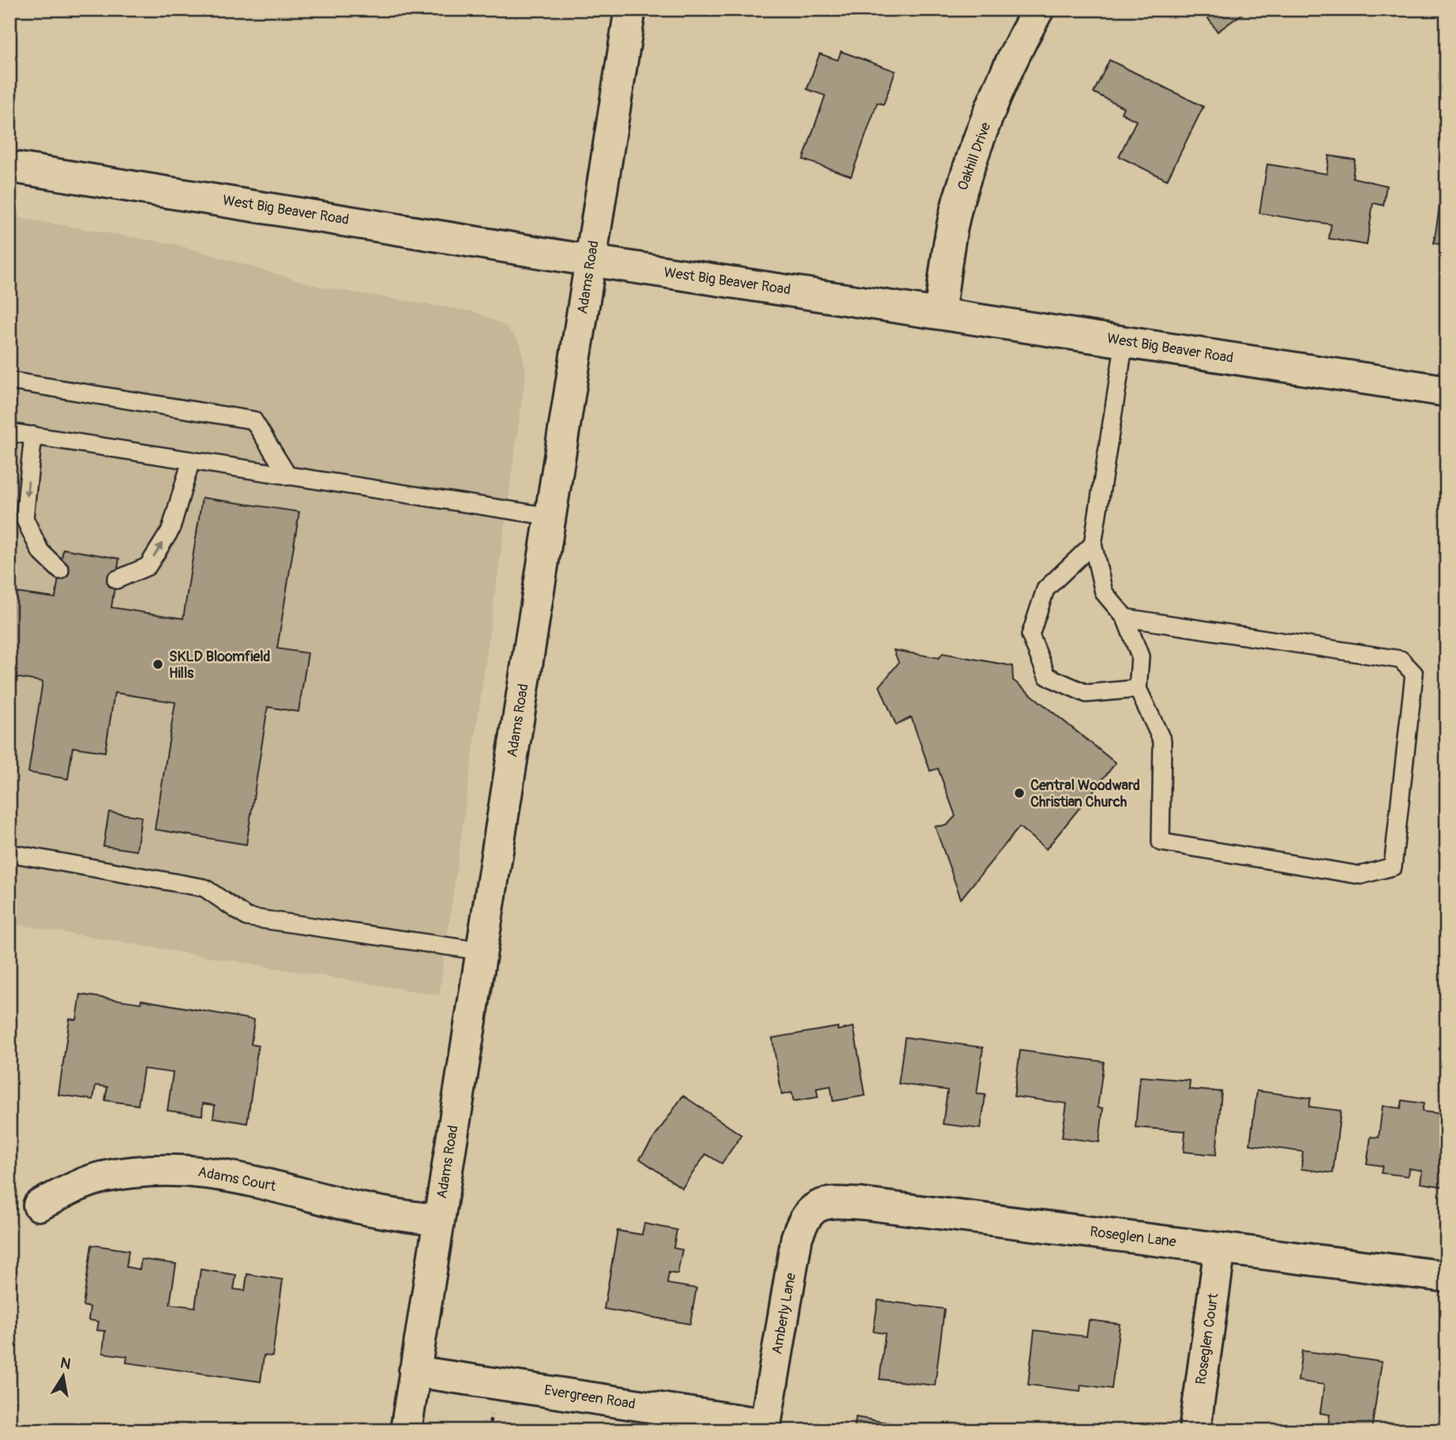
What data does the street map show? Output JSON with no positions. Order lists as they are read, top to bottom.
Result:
{
  "streets": {
    "main road": [
      "Oakhill Drive",
      "West Big Beaver Road",
      "Adams Road",
      "Adams Court",
      "Roseglen Lane",
      "Amberly Lane",
      "Roseglen Court",
      "Evergreen Road"
    ]
  },
  "crossings": [
    ["Oakhill Drive", "West Big Beaver Road"],
    ["West Big Beaver Road", "Adams Road"],
    ["Adams Road", "Adams Court"],
    ["Adams Road", "Evergreen Road"],
    ["Roseglen Lane", "Amberly Lane"],
    ["Roseglen Lane", "Roseglen Court"],
    ["Amberly Lane", "Evergreen Road"]
  ],
  "places": ["SKLD Bloomfield Hills", "Central Woodward Christian Church"],
  "north": "top"
}
